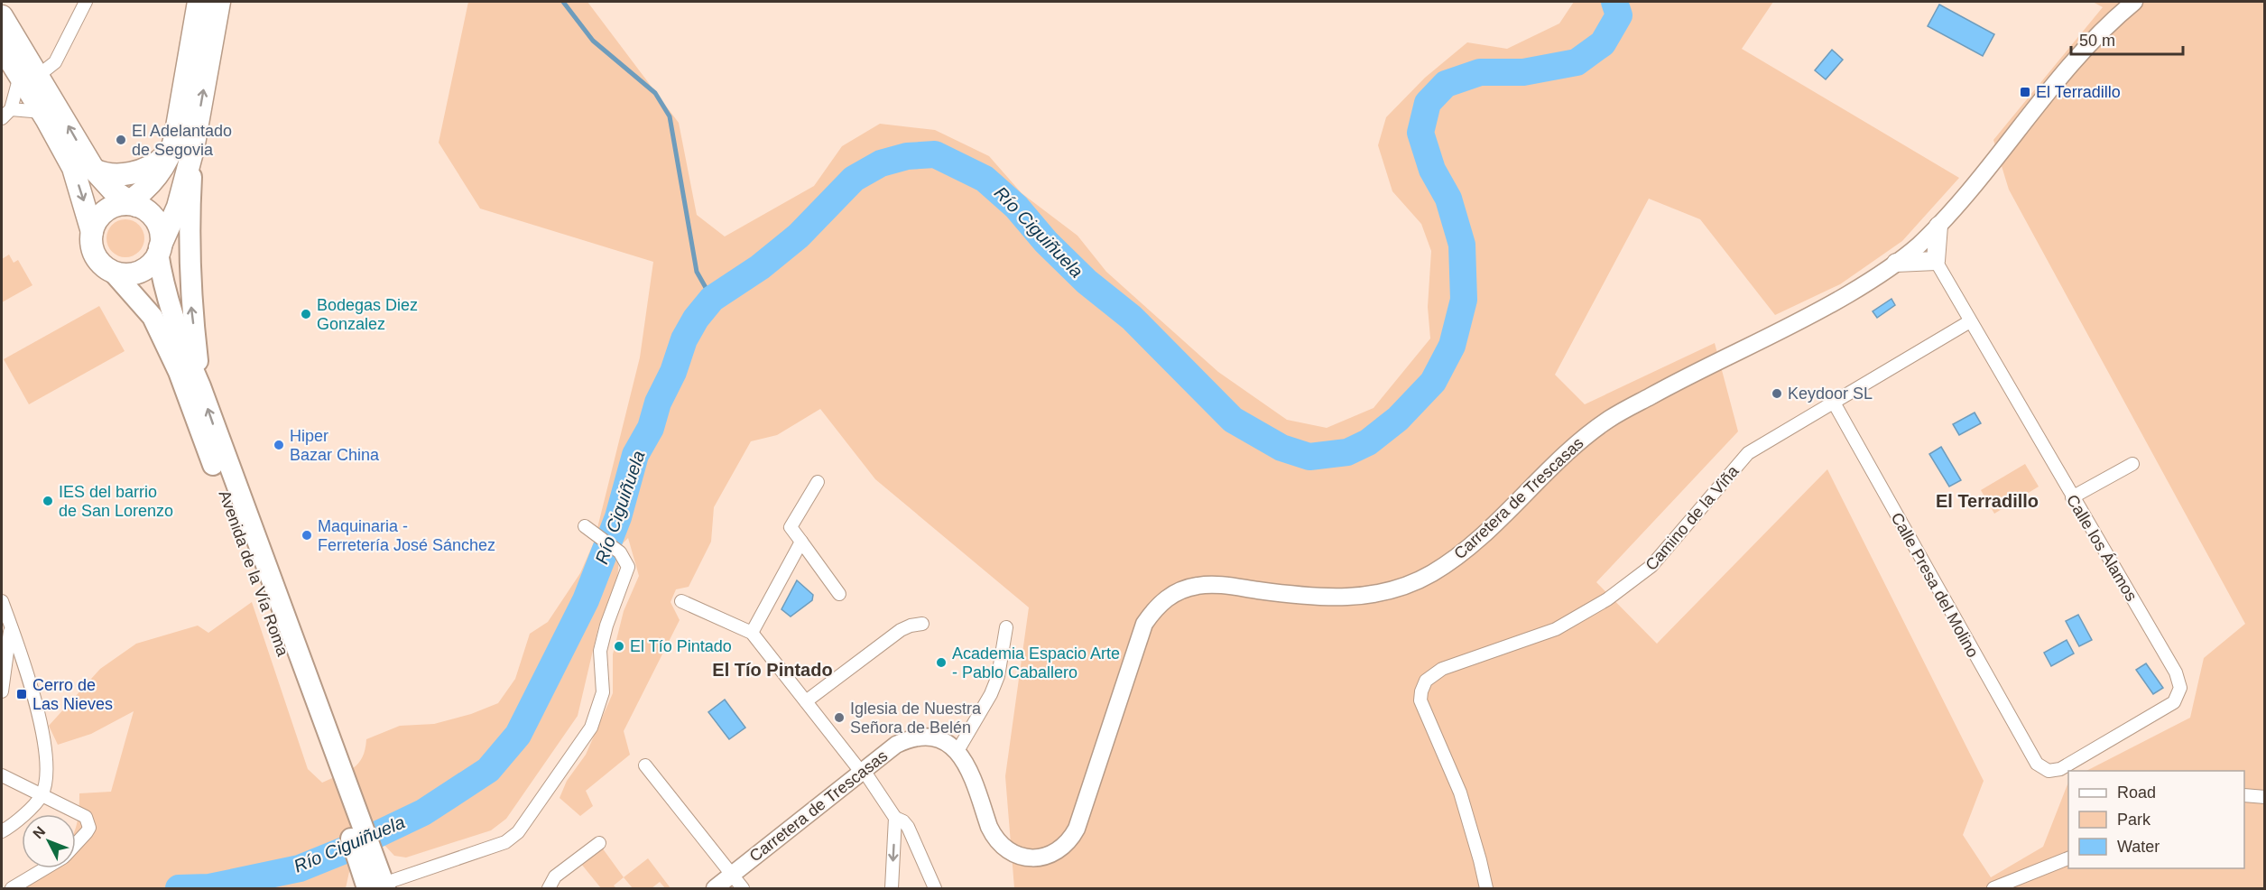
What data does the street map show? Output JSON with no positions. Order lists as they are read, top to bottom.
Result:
{
  "streets": {
    "main road": ["Avenida de la Vía Roma"],
    "street": [
      "Carretera de Trescasas",
      "Camino de la Viña",
      "Calle los Álamos",
      "Calle Presa del Molino"
    ]
  },
  "crossings": [
    ["Camino de la Viña", "Calle los Álamos"],
    ["Camino de la Viña", "Calle Presa del Molino"],
    ["Calle los Álamos", "Calle Presa del Molino"]
  ],
  "districts": ["El Terradillo", "El Tío Pintado"],
  "water": ["Río Ciguiñuela"],
  "places": {
    "transit": ["El Terradillo", "Cerro de Las Nieves"],
    "other": [
      "El Adelantado de Segovia",
      "Bodegas Diez Gonzalez",
      "Keydoor SL",
      "Hiper Bazar China",
      "IES del barrio de San Lorenzo",
      "Maquinaria - Ferretería José Sánchez",
      "El Tío Pintado",
      "Academia Espacio Arte - Pablo Caballero",
      "Iglesia de Nuestra Señora de Belén"
    ]
  },
  "legend": ["Road", "Park", "Water"],
  "scale_bar": "50 m",
  "north": "top left"
}
